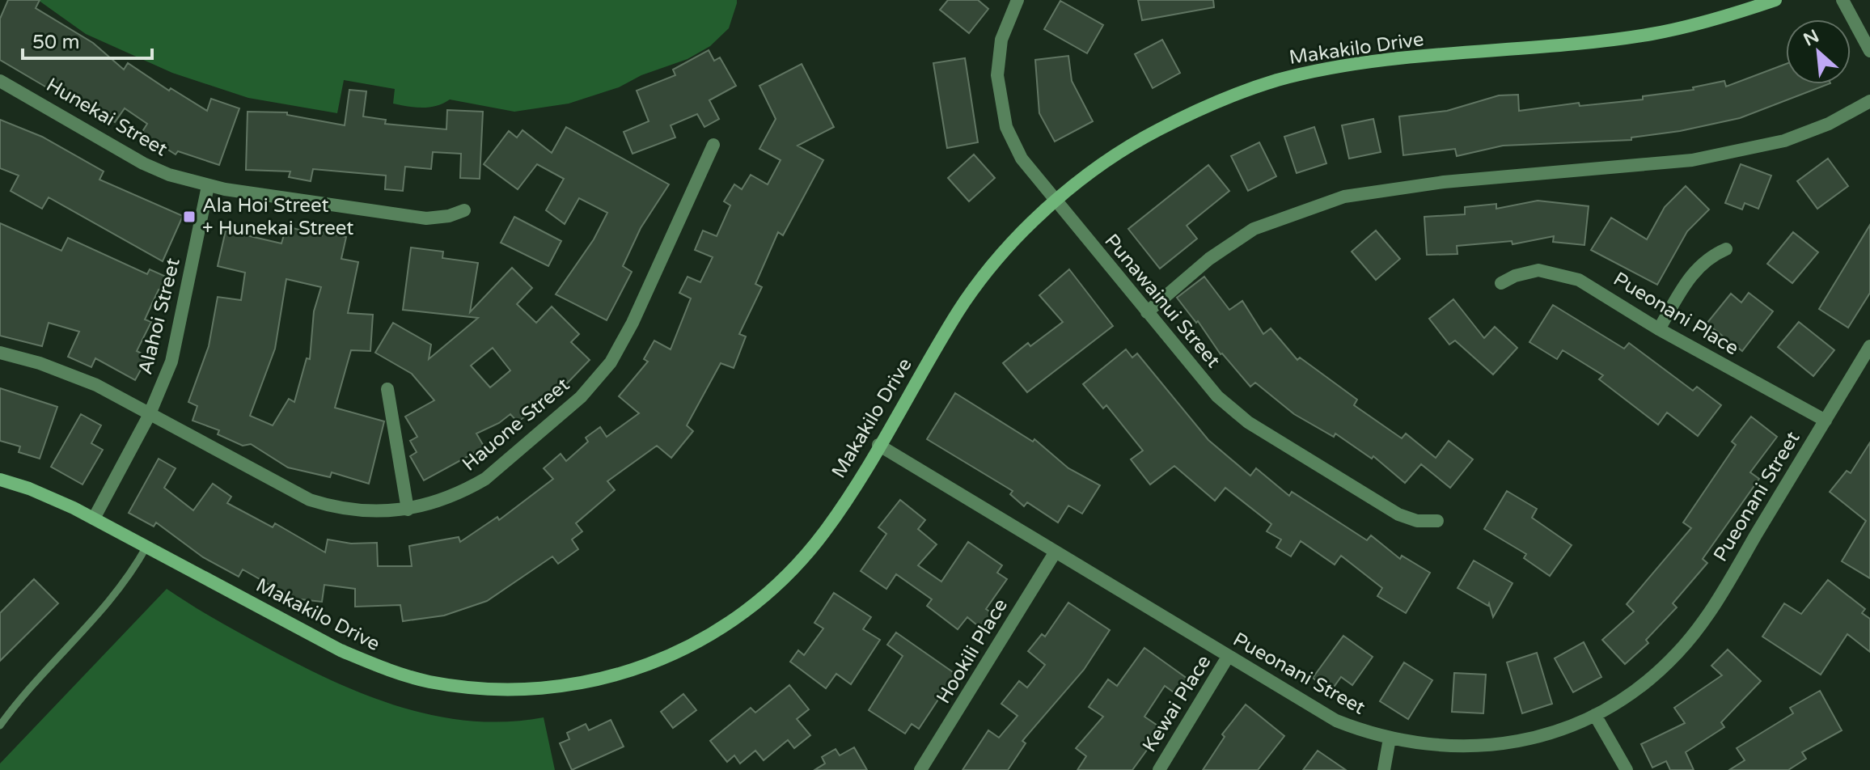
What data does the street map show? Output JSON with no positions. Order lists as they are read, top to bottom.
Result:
{
  "streets": {
    "street": [
      "Makakilo Drive",
      "Hunekai Street",
      "Punawainui Street",
      "Pueonani Place",
      "Alahoi Street",
      "Hauone Street",
      "Pueonani Street",
      "Hookili Place",
      "Kewai Place"
    ]
  },
  "crossings": [
    ["Makakilo Drive", "Punawainui Street"],
    ["Makakilo Drive", "Alahoi Street"],
    ["Makakilo Drive", "Pueonani Street"],
    ["Hunekai Street", "Alahoi Street"],
    ["Pueonani Place", "Pueonani Street"],
    ["Alahoi Street", "Hauone Street"],
    ["Pueonani Street", "Hookili Place"],
    ["Pueonani Street", "Kewai Place"]
  ],
  "places": {
    "transit": ["Ala Hoi Street + Hunekai Street"]
  },
  "scale_bar": "50 m",
  "north": "top left"
}
